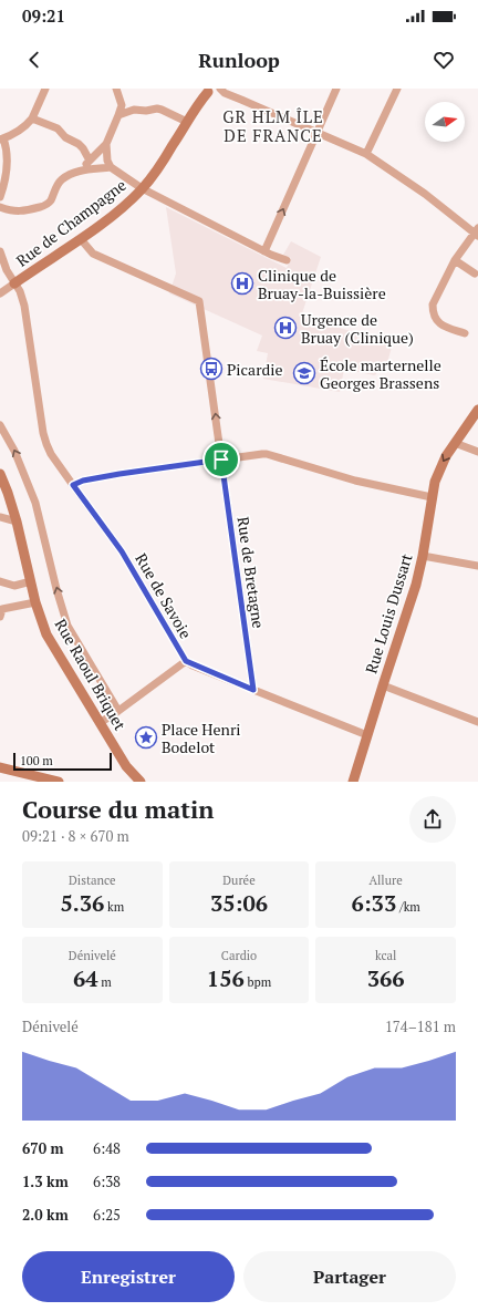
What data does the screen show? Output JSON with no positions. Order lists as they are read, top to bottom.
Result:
{
  "streets": {
    "street": [
      "Rue de Champagne",
      "Rue de Bretagne",
      "Rue de Savoie",
      "Rue Louis Dussart",
      "Rue Raoul Briquet"
    ]
  },
  "crossings": [
    ["Rue de Champagne", "Rue de Bretagne"],
    ["Rue de Champagne", "Rue de Savoie"],
    ["Rue de Bretagne", "Rue de Savoie"],
    ["Rue de Savoie", "Rue Louis Dussart"]
  ],
  "one_way": ["Rue de Bretagne"],
  "districts": ["GR HLM ÎLE DE FRANCE"],
  "places": {
    "hospital": ["Clinique de Bruay-la-Buissière", "Urgence de Bruay (Clinique)"],
    "bus stop": ["Picardie"],
    "school or university": ["École marternelle Georges Brassens"],
    "place": ["Place Henri Bodelot"]
  },
  "scale_bar": "100 m",
  "north": "right",
  "page": {
    "status": "09:21",
    "header": "Runloop",
    "scale": "100 m",
    "heading": ["Course du matin", "09:21 · 8 × 670 m"],
    "stats": [
      ["Distance", "5.36 km"],
      ["Durée", "35:06"],
      ["Allure", "6:33 /km"],
      ["Dénivelé", "64 m"],
      ["Cardio", "156 bpm"],
      ["kcal", "366"]
    ],
    "chart": ["Dénivelé", "174–181 m"],
    "list": [
      {
        "name": "670 m",
        "note": "6:48"
      },
      {
        "name": "1.3 km",
        "note": "6:38"
      },
      {
        "name": "2.0 km",
        "note": "6:25"
      }
    ],
    "buttons": ["Enregistrer", "Partager"]
  }
}
